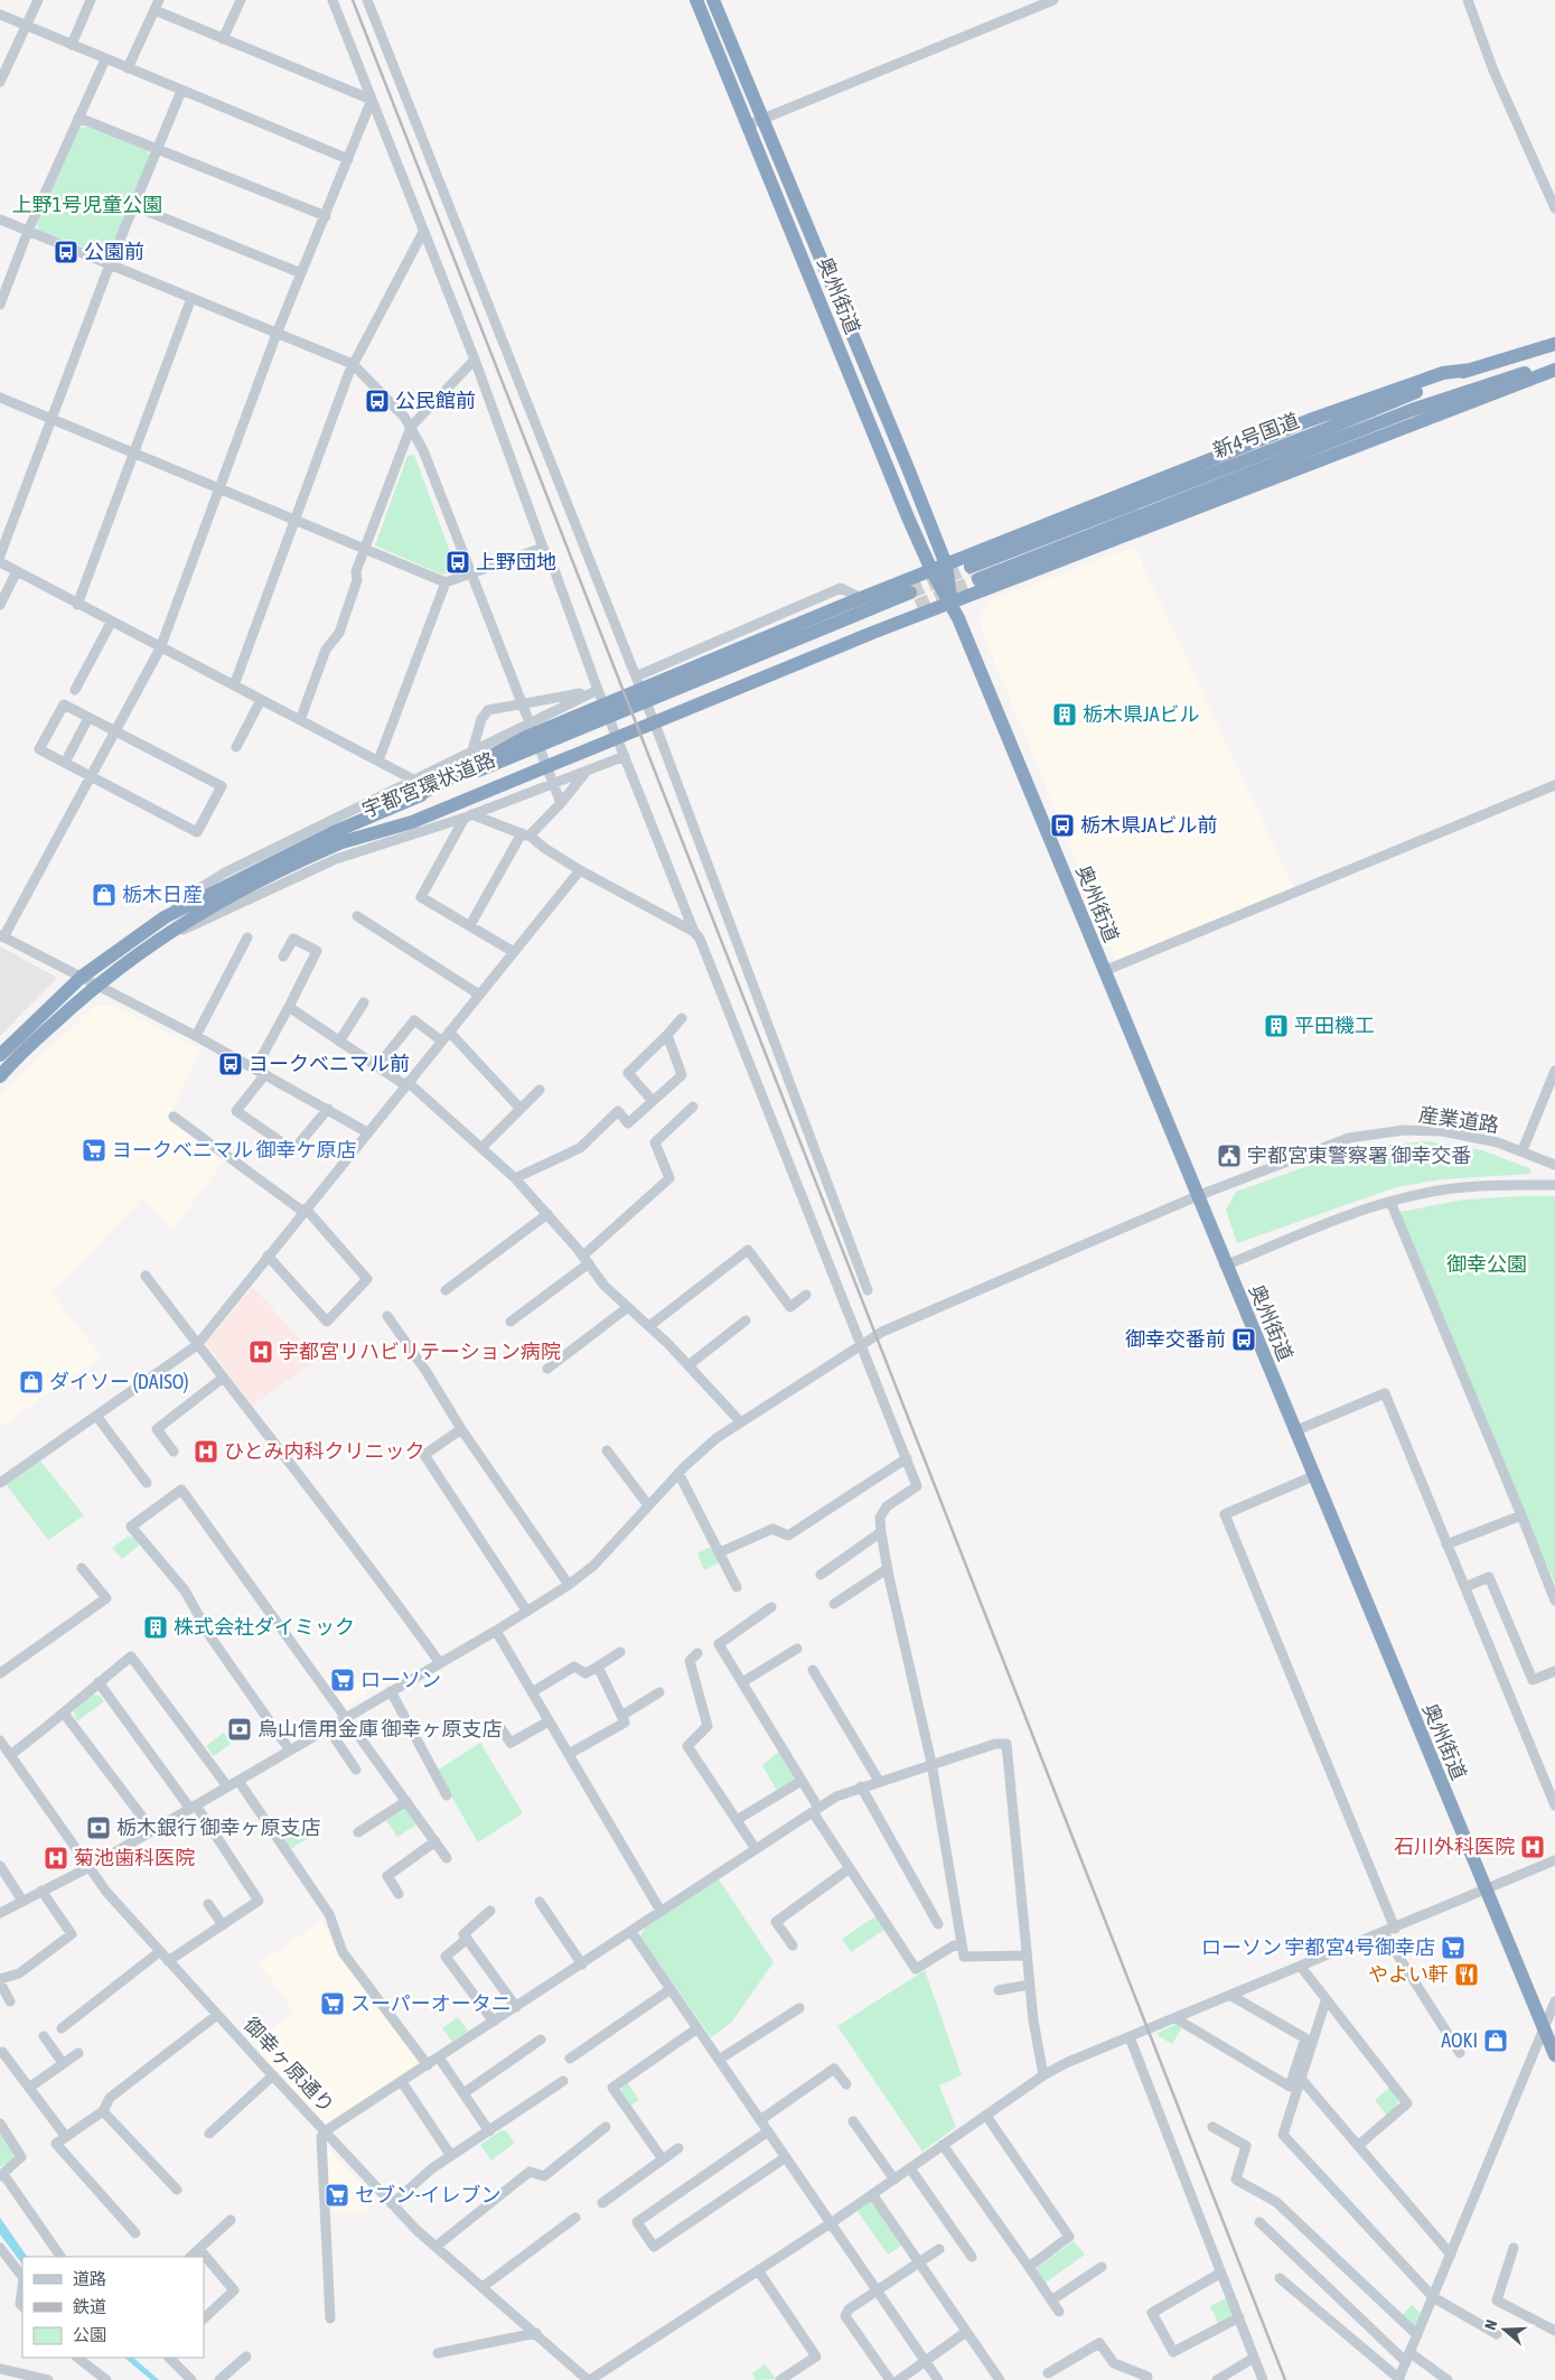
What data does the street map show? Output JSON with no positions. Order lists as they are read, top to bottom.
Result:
{
  "streets": {
    "highway": ["奥州街道", "新4号国道", "宇都宮環状道路"],
    "street": ["産業道路", "御幸ヶ原通り"]
  },
  "crossings": [
    ["奥州街道", "産業道路"],
    ["産業道路", "御幸ヶ原通り"]
  ],
  "parks": ["上野1号児童公園", "御幸公園"],
  "places": {
    "bus stop": [
      "公園前",
      "公民館前",
      "上野団地",
      "栃木県JAビル前",
      "ヨークベニマル前",
      "御幸交番前"
    ],
    "building": ["栃木県JAビル", "平田機工", "株式会社ダイミック"],
    "shop": ["栃木日産", "ダイソー (DAISO)", "AOKI"],
    "supermarket": [
      "ヨークベニマル 御幸ケ原店",
      "ローソン",
      "ローソン 宇都宮4号御幸店",
      "スーパーオータニ",
      "セブン-イレブン"
    ],
    "public building": ["宇都宮東警察署 御幸交番"],
    "hospital": [
      "宇都宮リハビリテーション病院",
      "ひとみ内科クリニック",
      "石川外科医院",
      "菊池歯科医院"
    ],
    "bank": ["烏山信用金庫 御幸ヶ原支店", "栃木銀行 御幸ヶ原支店"],
    "restaurant": ["やよい軒"]
  },
  "legend": ["道路", "鉄道", "公園"],
  "north": "left"
}
